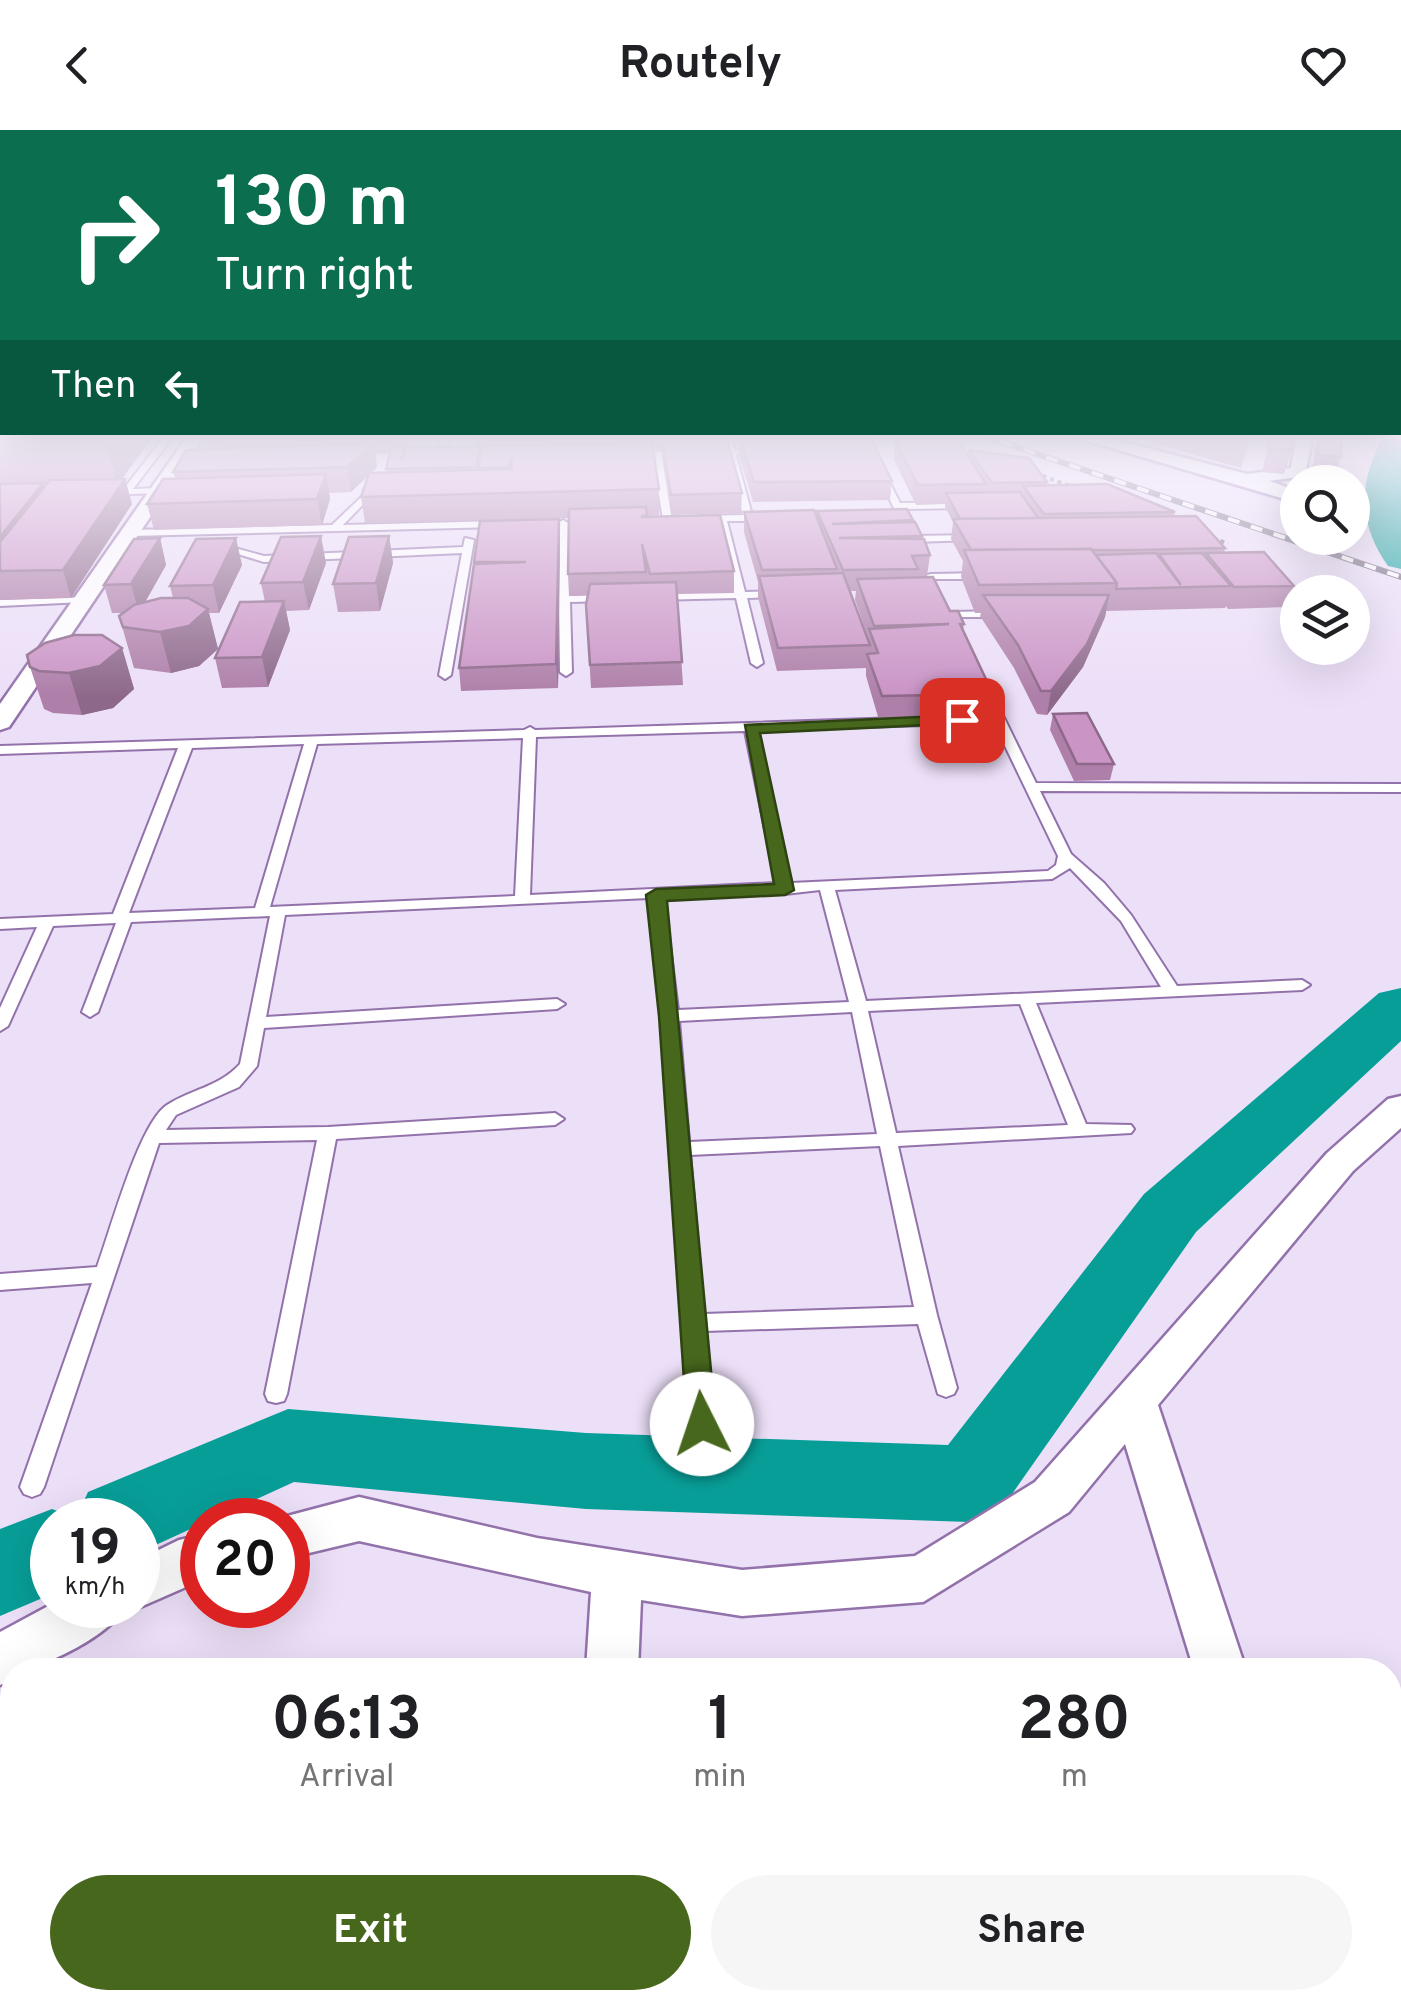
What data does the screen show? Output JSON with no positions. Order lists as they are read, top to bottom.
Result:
{
  "page": {
    "header": "Routely",
    "turn": ["130 m", "Turn right"],
    "then": "Then",
    "speed": "19 km/h",
    "limit": "20",
    "eta": [
      "06:13",
      "Arrival",
      "1",
      "min",
      "280",
      "m"
    ],
    "buttons": ["Exit", "Share"]
  }
}
